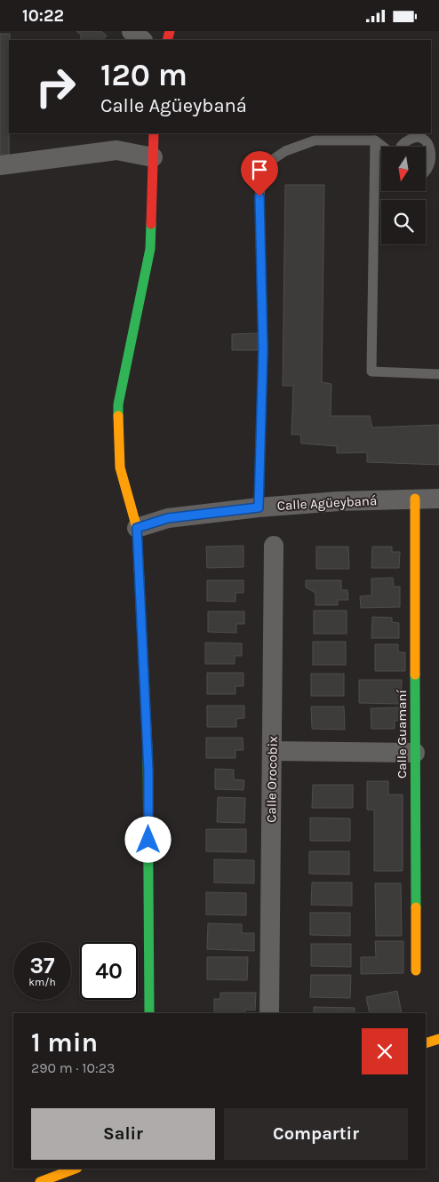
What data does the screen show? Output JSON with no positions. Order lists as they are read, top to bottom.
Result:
{
  "streets": {
    "street": ["Calle Agüeybaná", "Calle Guamaní", "Calle Orocobix"]
  },
  "crossings": [
    ["Calle Agüeybaná", "Calle Guamaní"]
  ],
  "north": "bottom",
  "page": {
    "status": "10:22",
    "turn": ["120 m", "Calle Agüeybaná"],
    "speed": "37 km/h",
    "limit": "40",
    "heading": ["1 min", "290 m · 10:23"],
    "buttons": ["Salir", "Compartir"]
  }
}
